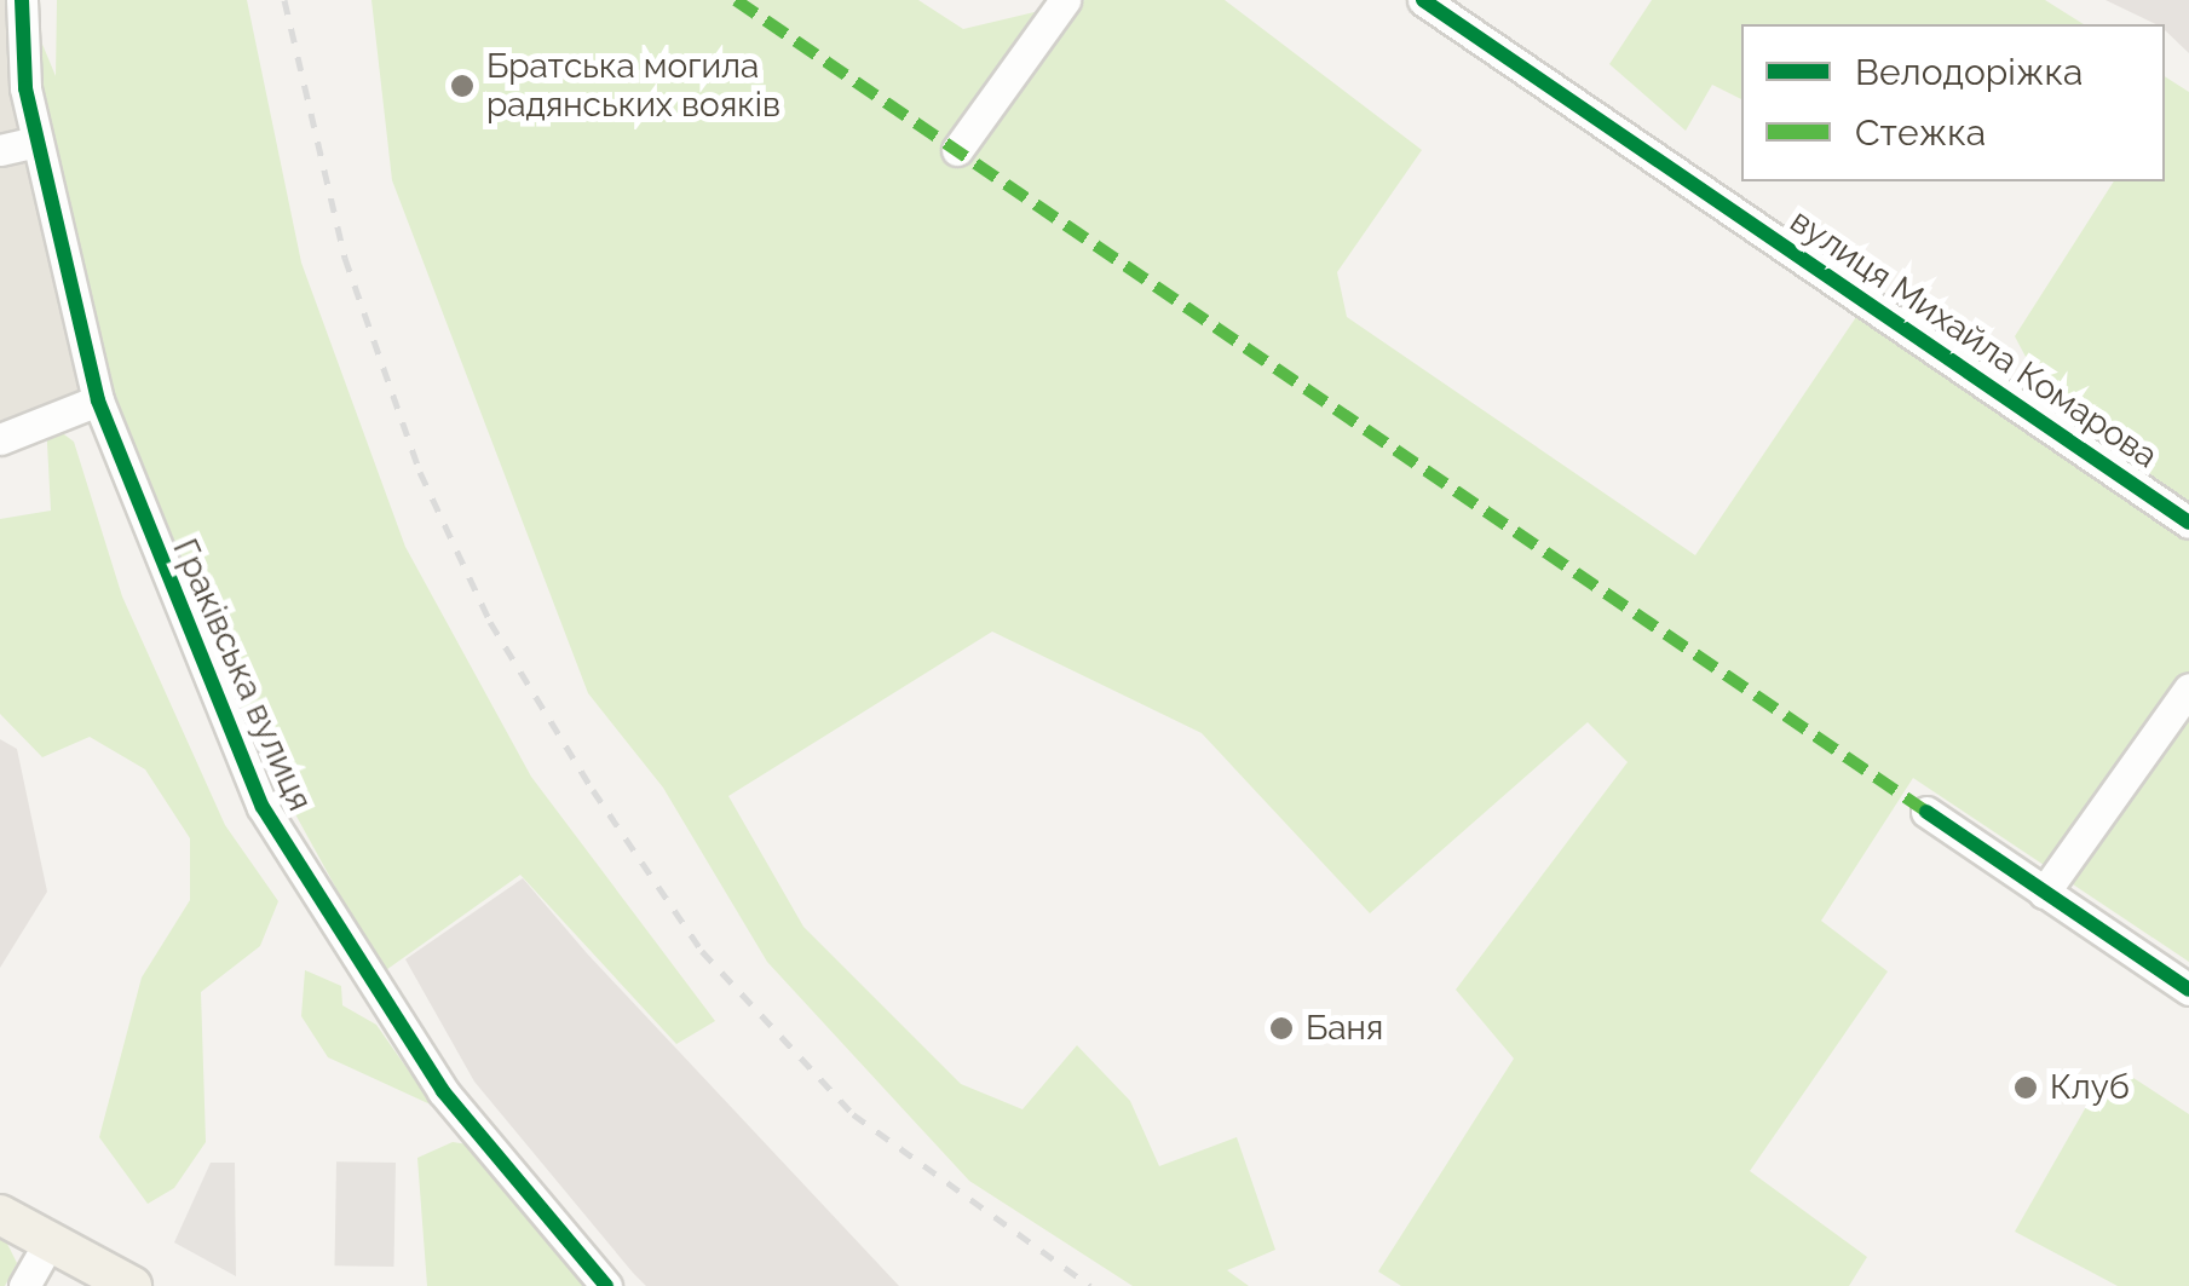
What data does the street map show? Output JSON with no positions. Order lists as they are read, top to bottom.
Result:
{
  "streets": {
    "street": ["вулиця Михайла Комарова", "Граківська вулиця"]
  },
  "places": ["Братська могила радянських вояків", "Баня", "Клуб"],
  "legend": ["Велодоріжка", "Стежка"]
}
